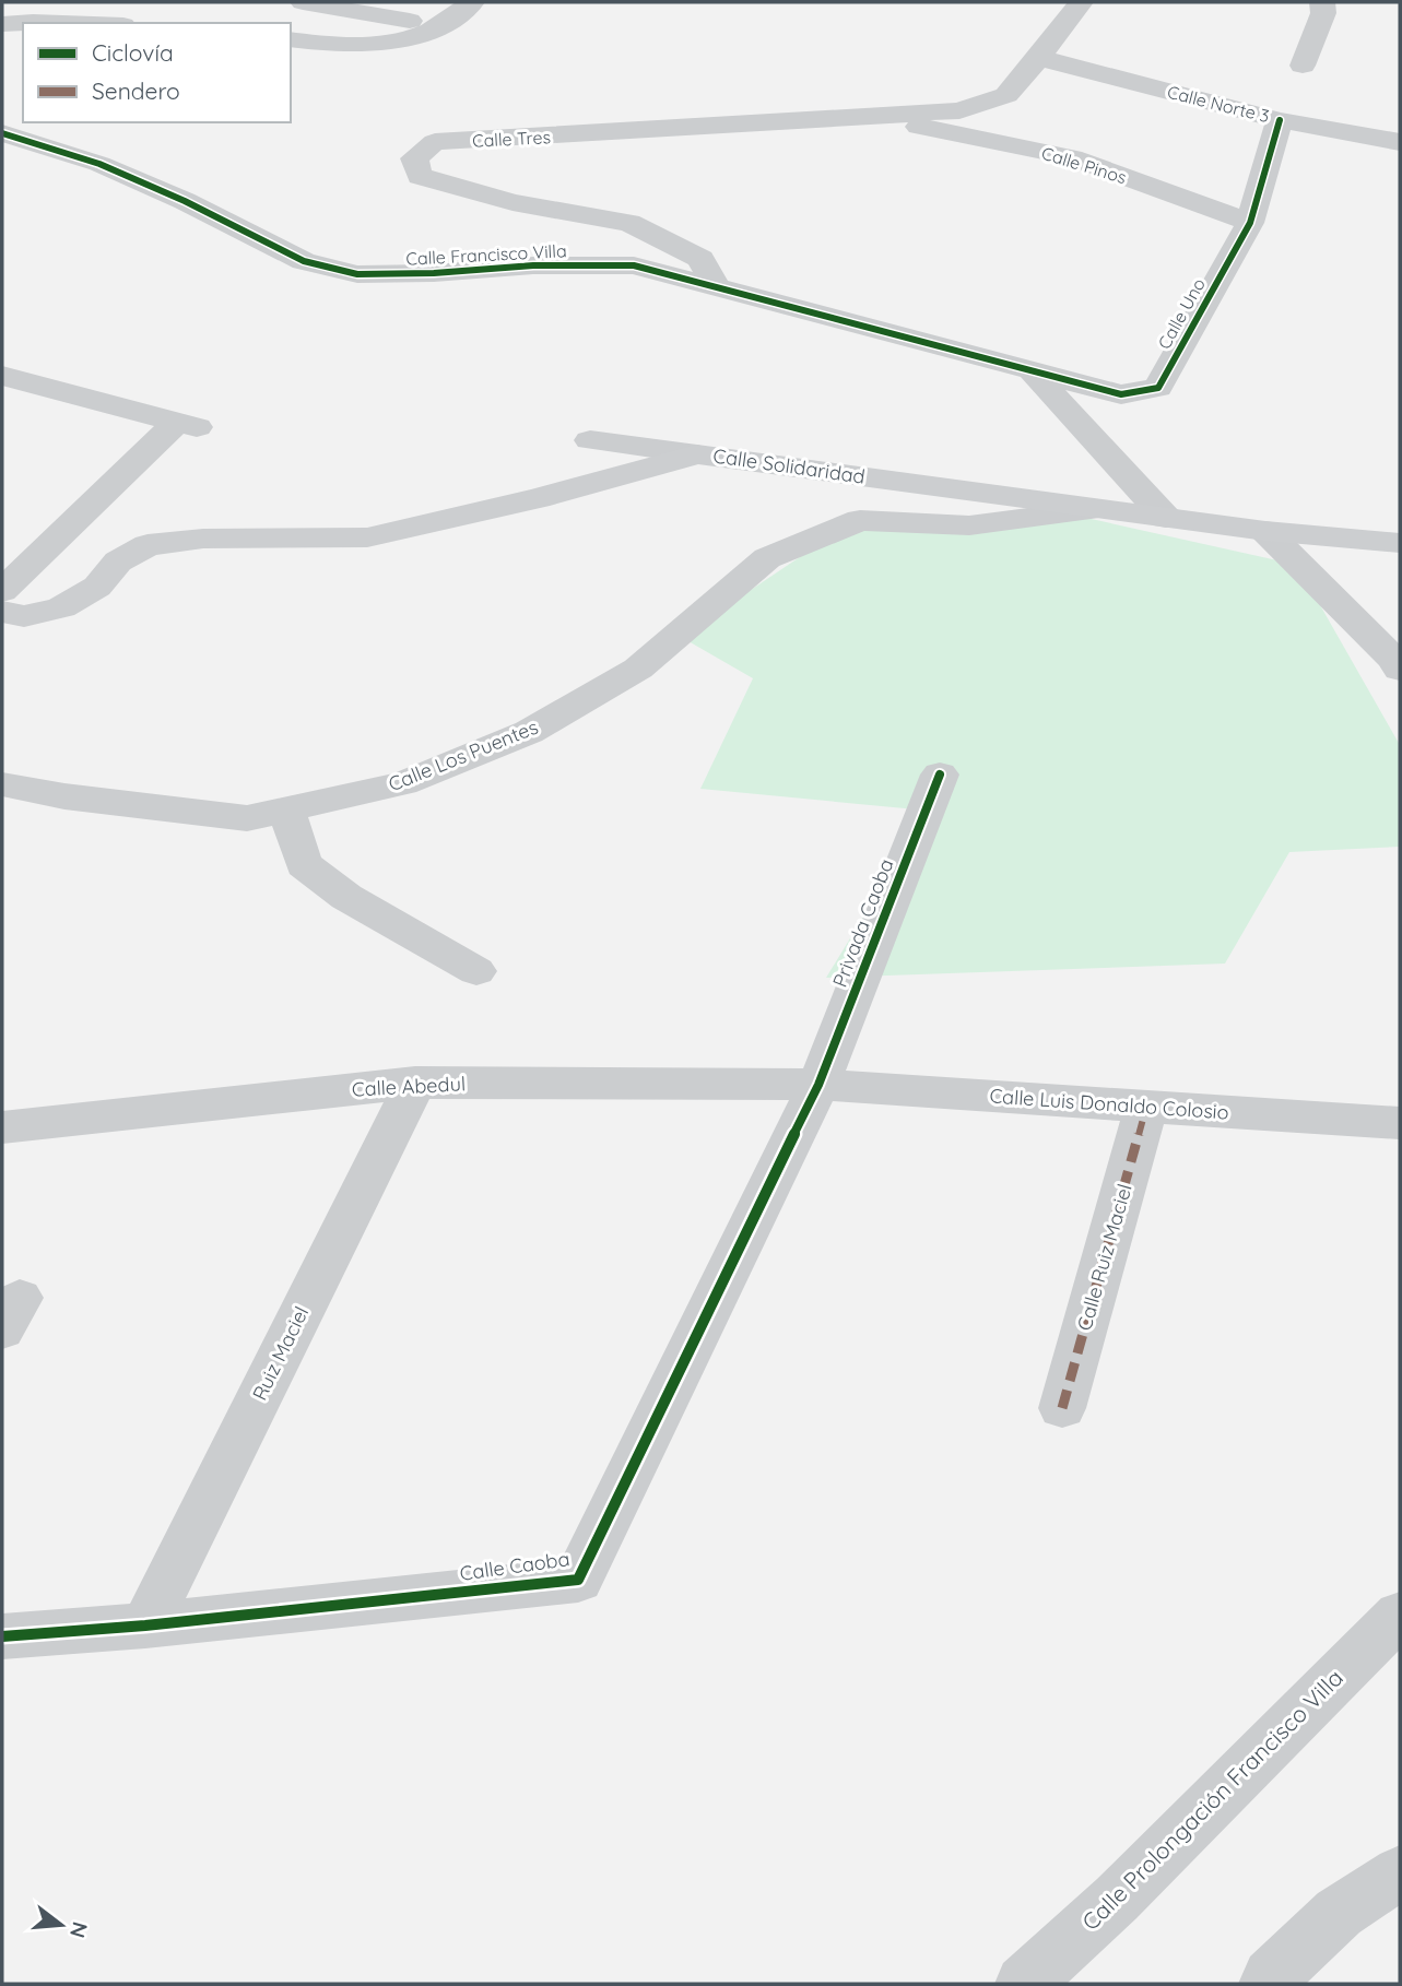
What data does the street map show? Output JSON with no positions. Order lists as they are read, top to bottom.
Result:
{
  "streets": {
    "main road": ["Calle Solidaridad"],
    "street": [
      "Calle Norte 3",
      "Calle Tres",
      "Calle Pinos",
      "Calle Francisco Villa",
      "Calle Uno",
      "Calle Los Puentes",
      "Privada Caoba",
      "Calle Abedul",
      "Calle Luis Donaldo Colosio",
      "Calle Ruiz Maciel",
      "Ruiz Maciel",
      "Calle Caoba",
      "Calle Prolongación Francisco Villa"
    ]
  },
  "crossings": [
    ["Calle Norte 3", "Calle Tres"],
    ["Calle Tres", "Calle Pinos"],
    ["Calle Tres", "Calle Francisco Villa"],
    ["Calle Pinos", "Calle Uno"],
    ["Calle Francisco Villa", "Calle Uno"],
    ["Calle Solidaridad", "Calle Los Puentes"],
    ["Privada Caoba", "Calle Abedul"],
    ["Privada Caoba", "Calle Luis Donaldo Colosio"],
    ["Privada Caoba", "Calle Caoba"],
    ["Calle Abedul", "Calle Luis Donaldo Colosio"],
    ["Calle Abedul", "Ruiz Maciel"],
    ["Calle Abedul", "Calle Caoba"],
    ["Calle Luis Donaldo Colosio", "Calle Ruiz Maciel"],
    ["Calle Luis Donaldo Colosio", "Calle Caoba"],
    ["Ruiz Maciel", "Calle Caoba"]
  ],
  "legend": ["Ciclovía", "Sendero"],
  "north": "right"
}
